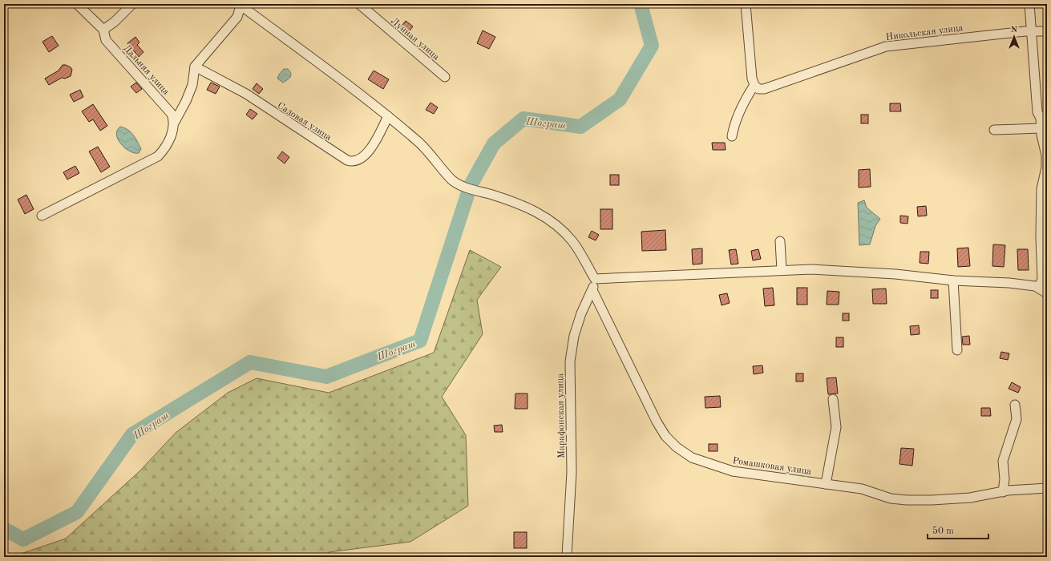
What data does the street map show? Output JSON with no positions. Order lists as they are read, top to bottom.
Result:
{
  "streets": {
    "street": [
      "Никольская улица",
      "Лунная улица",
      "Дальняя улица",
      "Садовая улица",
      "Марафонская улица",
      "Ромашковая улица"
    ]
  },
  "crossings": [
    ["Марафонская улица", "Ромашковая улица"]
  ],
  "water": ["Шограш"],
  "scale_bar": "50 m",
  "north": "top"
}
